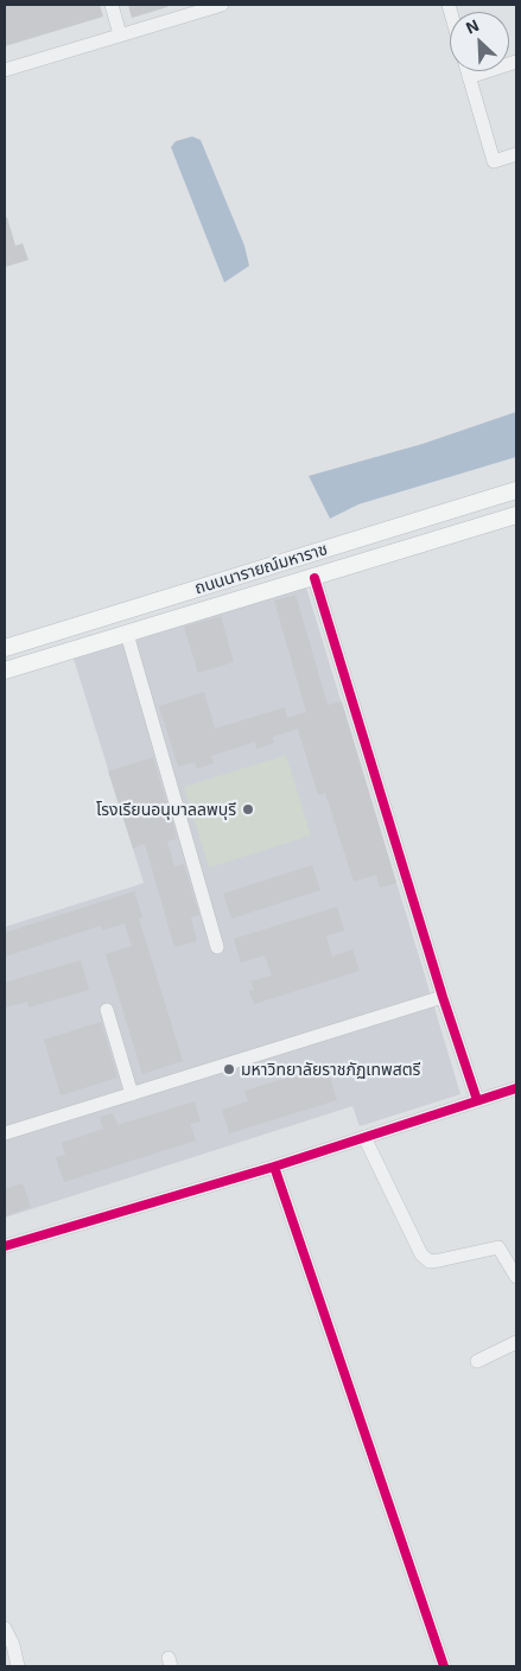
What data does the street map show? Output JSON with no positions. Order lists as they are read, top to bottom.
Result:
{
  "streets": {
    "main road": ["ถนนนารายณ์มหาราช"]
  },
  "places": ["โรงเรียนอนุบาลลพบุรี", "มหาวิทยาลัยราชภัฏเทพสตรี"],
  "north": "top left"
}
